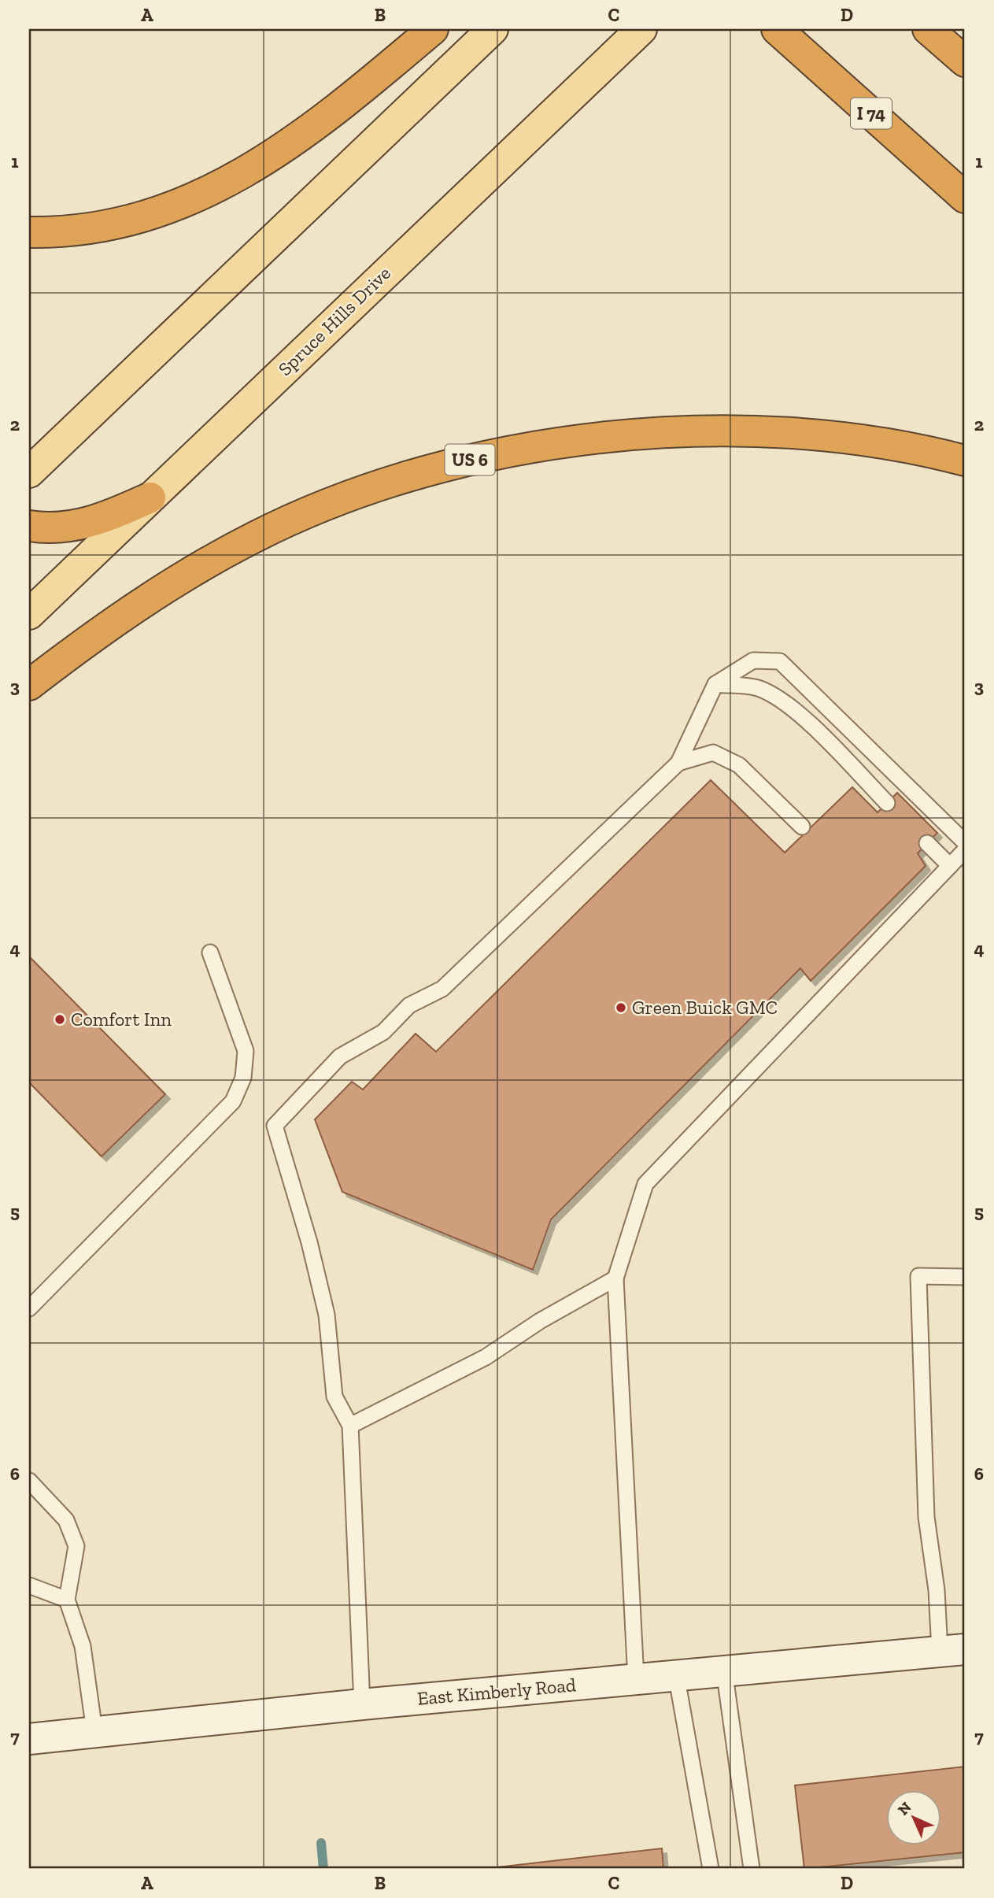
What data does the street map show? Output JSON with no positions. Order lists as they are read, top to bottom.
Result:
{
  "streets": {
    "highway": ["I 74", "US 6"],
    "main road": ["Spruce Hills Drive", "East Kimberly Road"]
  },
  "places": ["Green Buick GMC", "Comfort Inn"],
  "north": "top left",
  "grid": {
    "columns": [
      "A",
      "B",
      "C",
      "D"
    ],
    "rows": [
      "1",
      "2",
      "3",
      "4",
      "5",
      "6",
      "7"
    ]
  }
}
